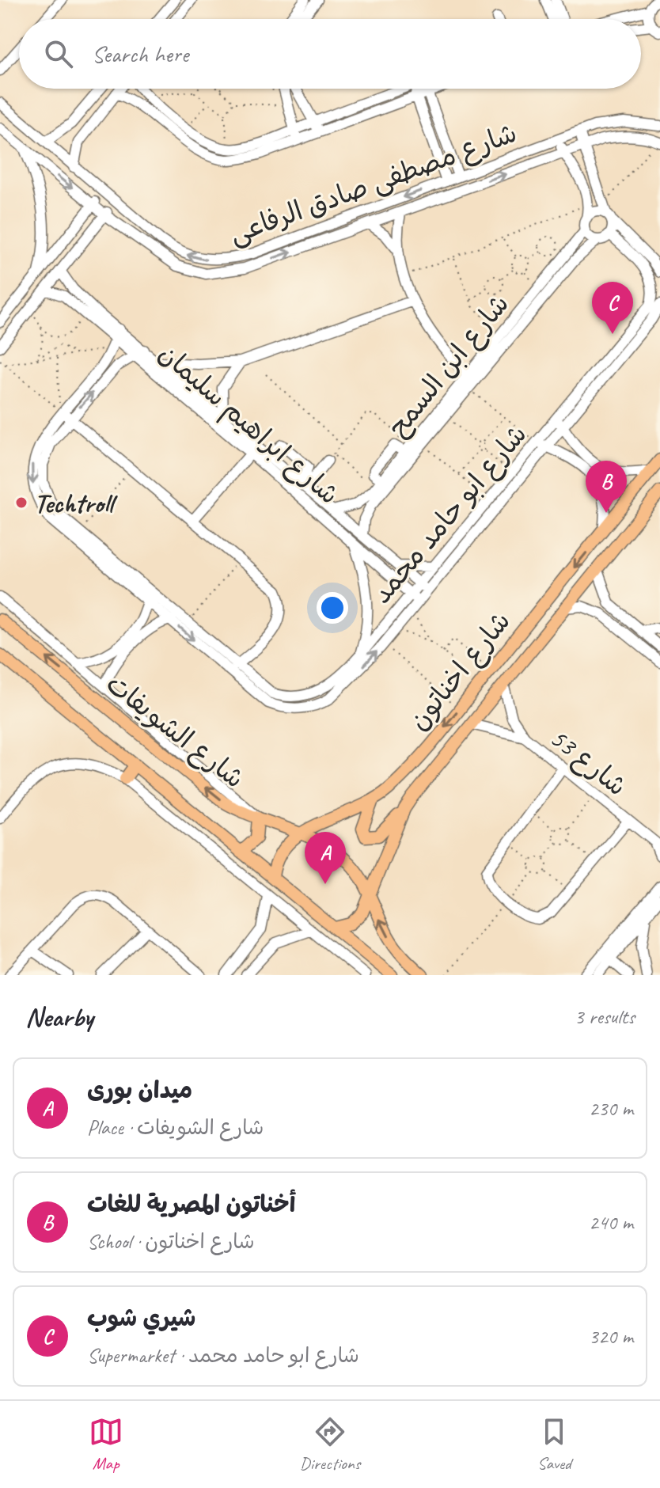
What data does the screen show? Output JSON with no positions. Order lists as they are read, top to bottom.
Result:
{
  "streets": {
    "main road": ["شارع اخناتون", "شارع الشويفات"],
    "street": [
      "شارع مصطفى صادق الرفاعى",
      "شارع ابن السمح",
      "شارع ابراهيم سليمان",
      "شارع ابو حامد محمد",
      "شارع 53"
    ]
  },
  "crossings": [
    ["شارع ابن السمح", "شارع ابراهيم سليمان"],
    ["شارع ابن السمح", "شارع ابو حامد محمد"],
    ["شارع ابراهيم سليمان", "شارع ابو حامد محمد"],
    ["شارع اخناتون", "شارع الشويفات"],
    ["شارع اخناتون", "شارع 53"]
  ],
  "places": ["Techtroll"],
  "page": {
    "search": "Search here",
    "pins": ["C", "B", "A"],
    "heading": ["Nearby", "3 results"],
    "list": [
      {
        "mark": "A",
        "name": "ميدان بورى",
        "note": "Place · شارع الشويفات",
        "value": "230 m"
      },
      {
        "mark": "B",
        "name": "أخناتون المصرية للغات",
        "note": "School · شارع اخناتون",
        "value": "240 m"
      },
      {
        "mark": "C",
        "name": "شيري شوب",
        "note": "Supermarket · شارع ابو حامد محمد",
        "value": "320 m"
      }
    ],
    "nav": ["Map", "Directions", "Saved"]
  }
}
